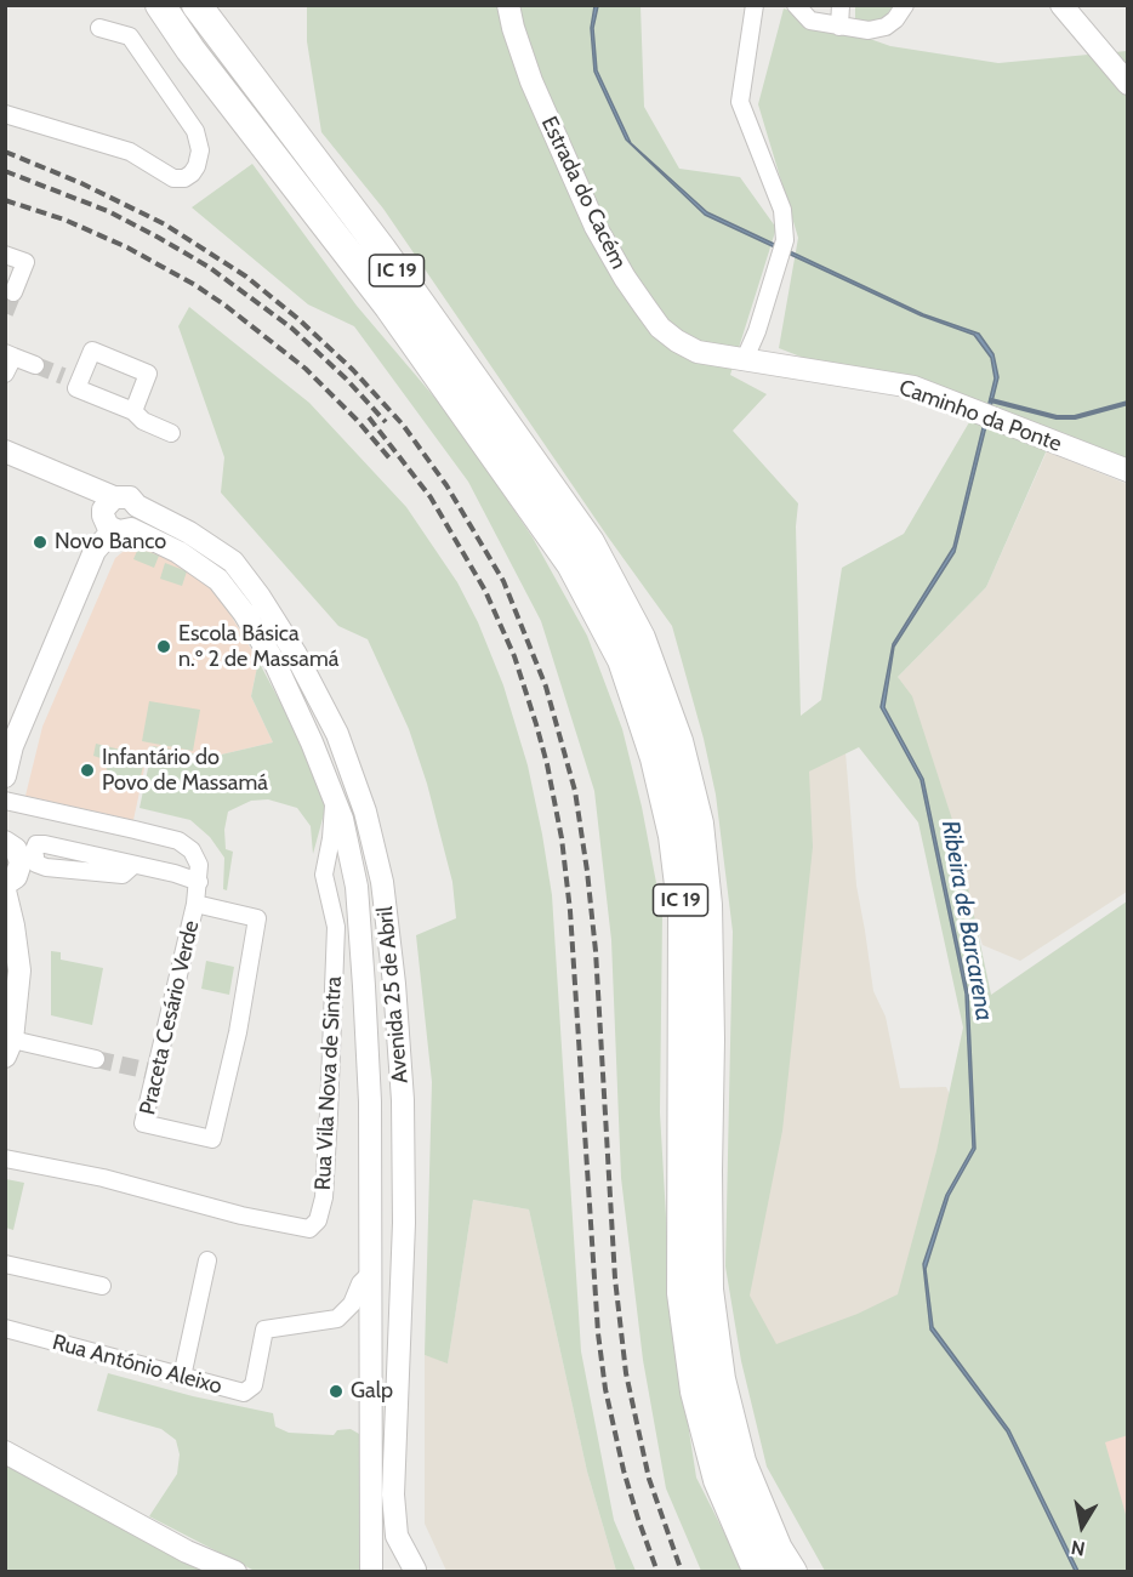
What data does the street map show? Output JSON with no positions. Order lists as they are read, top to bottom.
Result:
{
  "streets": {
    "highway": ["IC 19"],
    "main road": ["Estrada do Cacém", "Caminho da Ponte", "Avenida 25 de Abril"],
    "street": ["Praceta Cesário Verde", "Rua Vila Nova de Sintra", "Rua António Aleixo"]
  },
  "crossings": [
    ["Estrada do Cacém", "Caminho da Ponte"],
    ["Avenida 25 de Abril", "Rua Vila Nova de Sintra"],
    ["Avenida 25 de Abril", "Rua António Aleixo"]
  ],
  "water": ["Ribeira de Barcarena"],
  "places": [
    "Novo Banco",
    "Escola Básica n.º 2 de Massamá",
    "Infantário do Povo de Massamá",
    "Galp"
  ],
  "north": "bottom"
}
